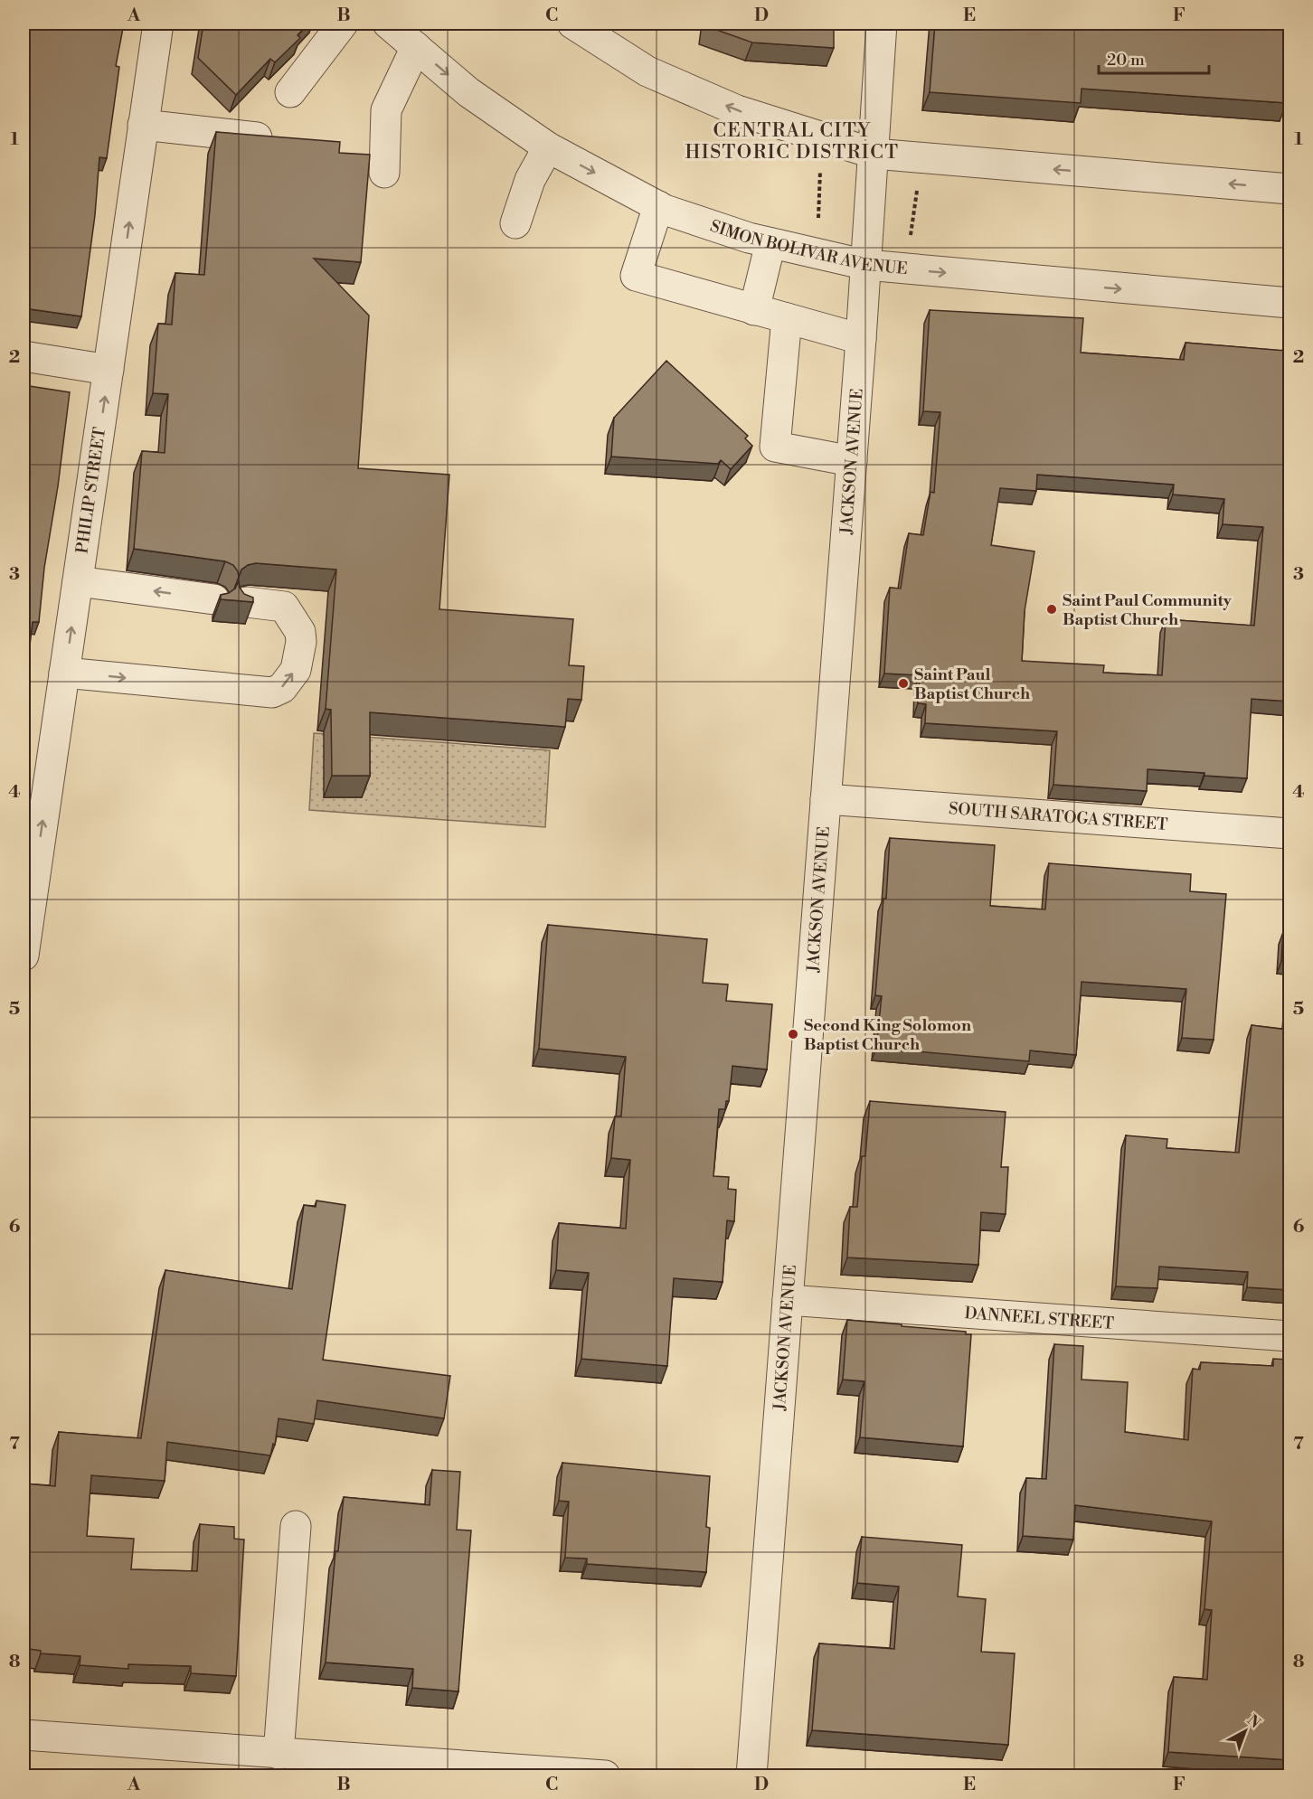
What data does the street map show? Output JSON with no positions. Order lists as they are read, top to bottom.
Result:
{
  "streets": {
    "street": [
      "SIMON BOLIVAR AVENUE",
      "JACKSON AVENUE",
      "PHILIP STREET",
      "SOUTH SARATOGA STREET",
      "DANNEEL STREET"
    ]
  },
  "crossings": [
    ["SIMON BOLIVAR AVENUE", "JACKSON AVENUE"],
    ["JACKSON AVENUE", "SOUTH SARATOGA STREET"],
    ["JACKSON AVENUE", "DANNEEL STREET"]
  ],
  "one_way": ["PHILIP STREET"],
  "districts": ["CENTRAL CITY HISTORIC DISTRICT"],
  "places": ["Saint Paul Community Baptist Church", "Saint Paul Baptist Church", "Second King Solomon Baptist Church"],
  "scale_bar": "20 m",
  "north": "top right",
  "grid": {
    "columns": [
      "A",
      "B",
      "C",
      "D",
      "E",
      "F"
    ],
    "rows": [
      "1",
      "2",
      "3",
      "4",
      "5",
      "6",
      "7",
      "8"
    ]
  }
}
